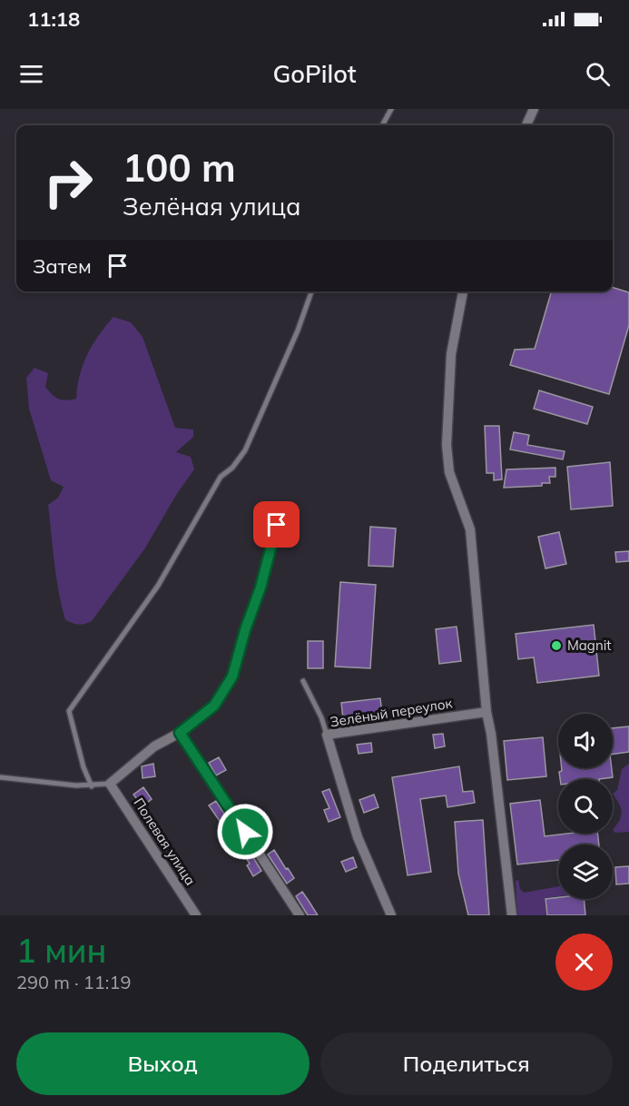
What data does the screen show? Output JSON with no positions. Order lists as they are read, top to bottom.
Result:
{
  "streets": {
    "street": ["Зелёный переулок", "Полевая улица"]
  },
  "places": ["Magnit"],
  "page": {
    "status": "11:18",
    "header": "GoPilot",
    "turn": ["100 m", "Зелёная улица"],
    "then": "Затем",
    "heading": ["1 мин", "290 m · 11:19"],
    "buttons": ["Выход", "Поделиться"]
  }
}
